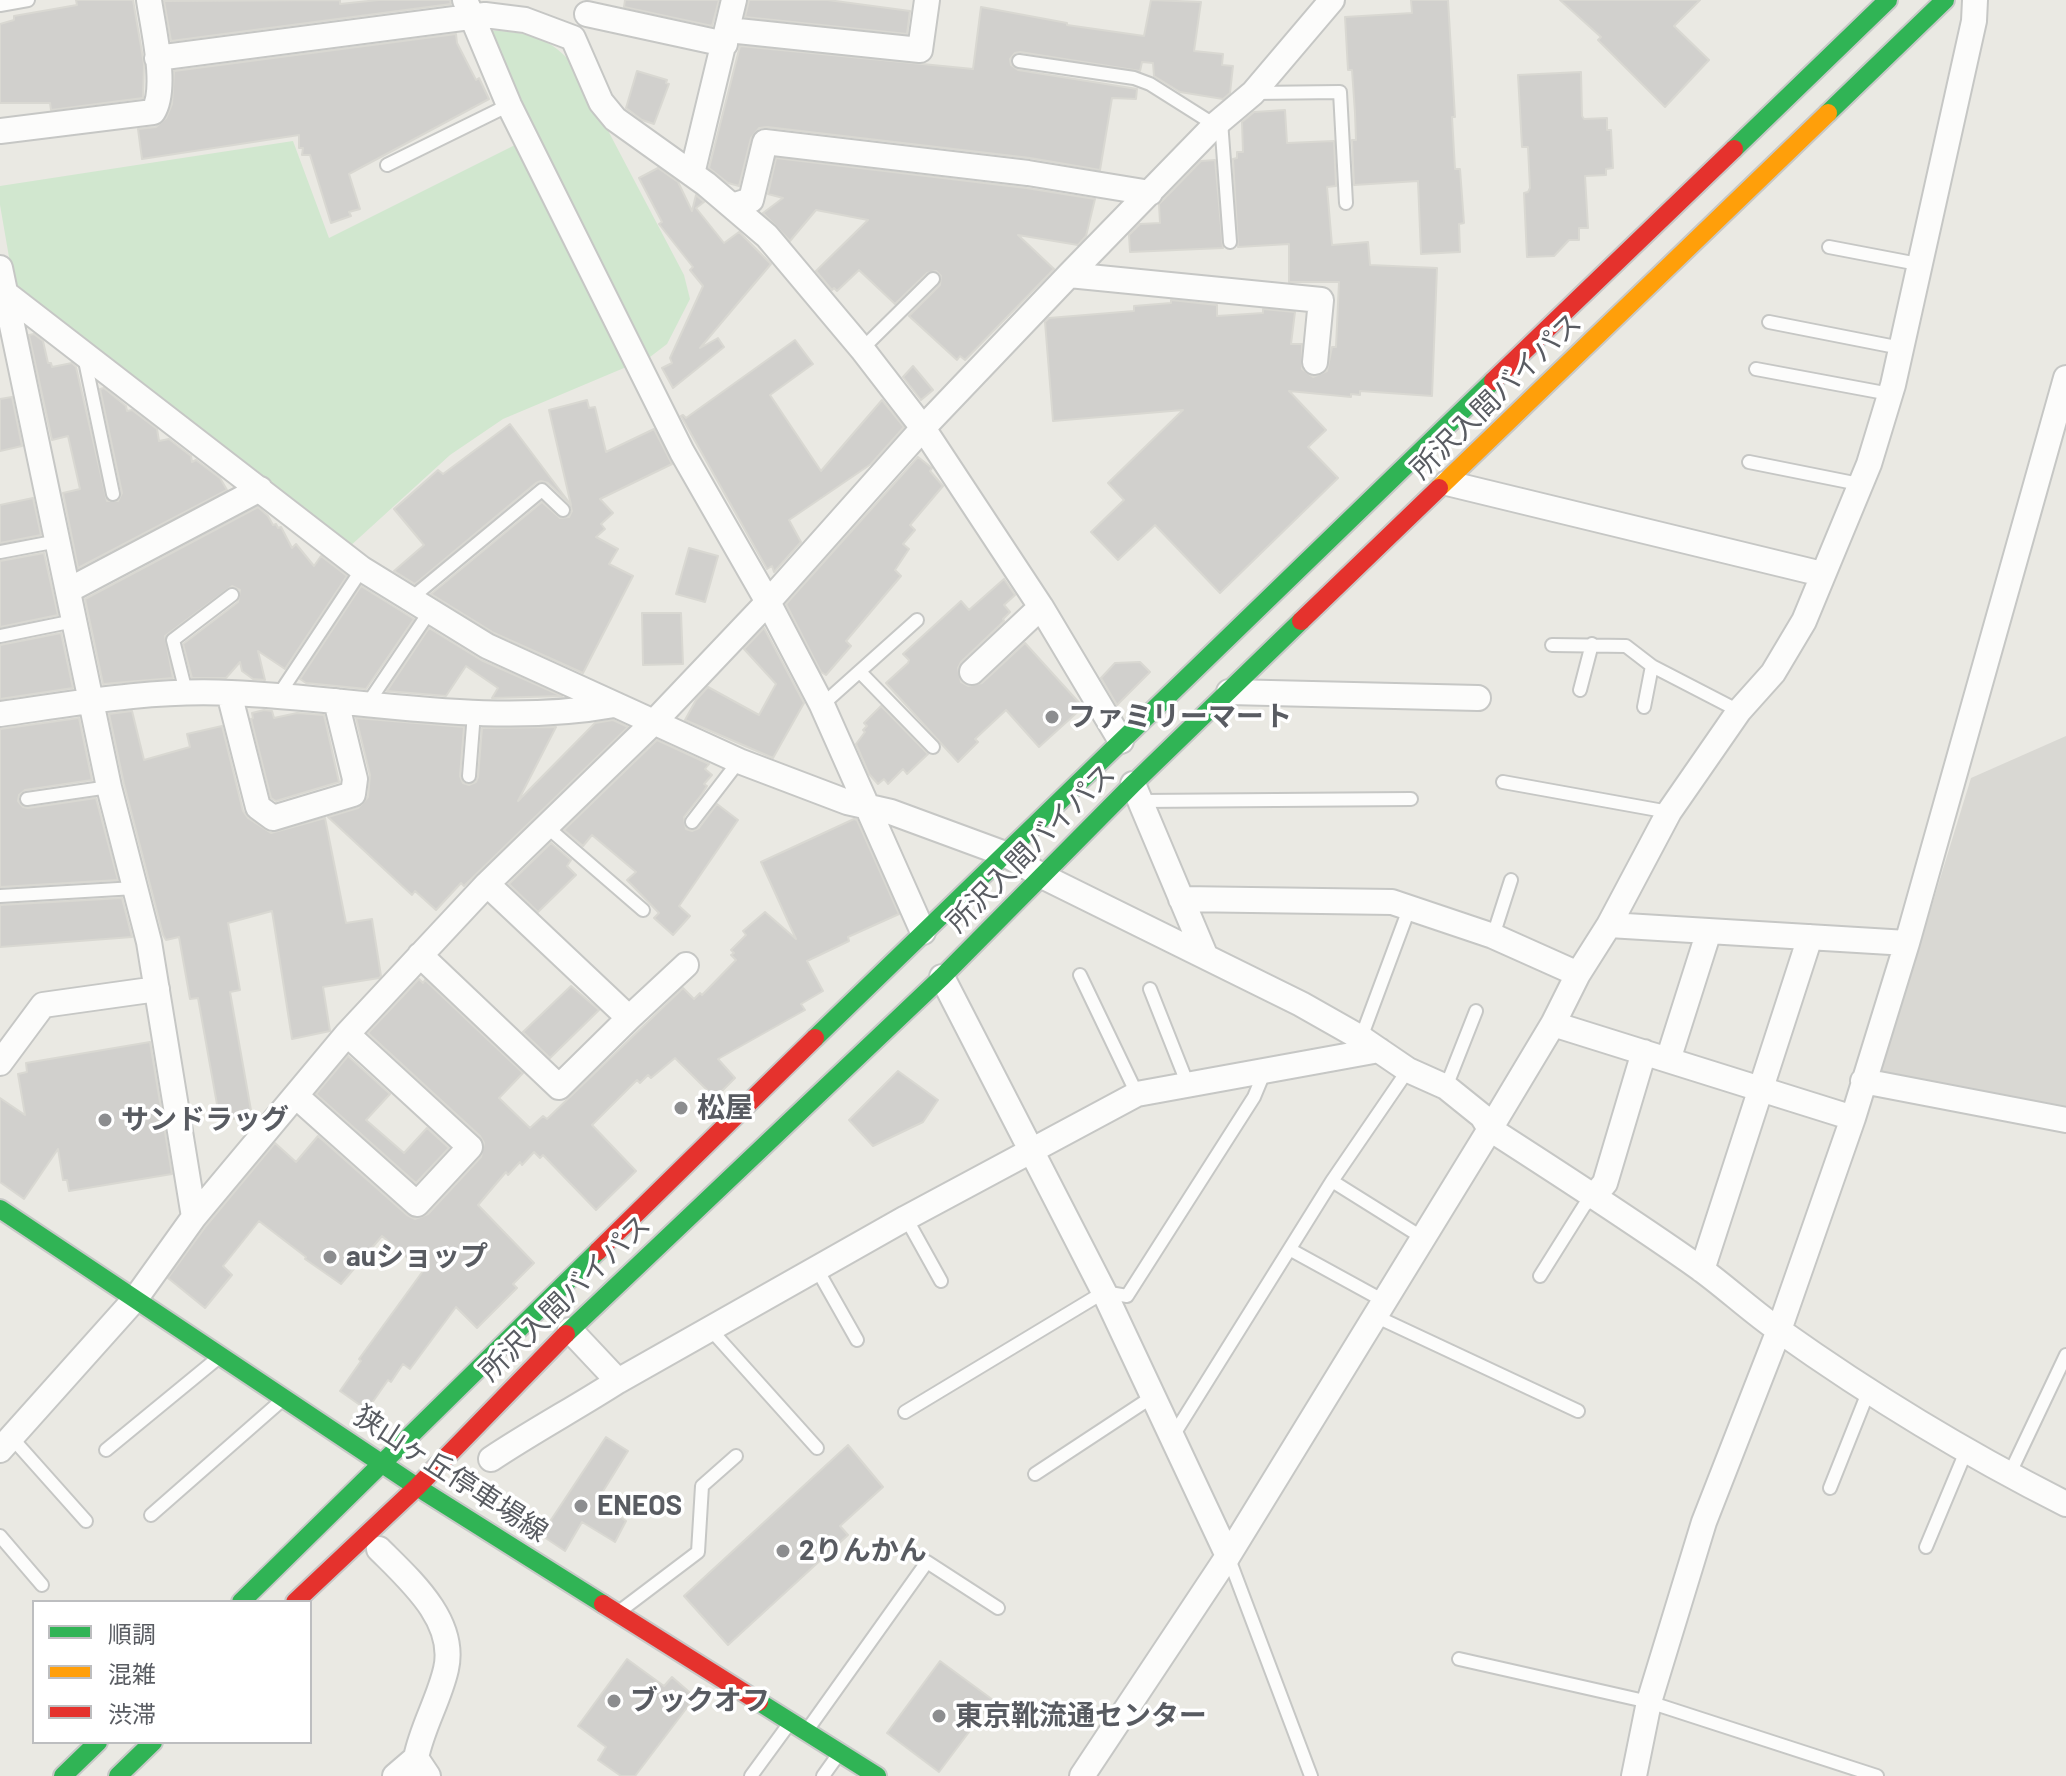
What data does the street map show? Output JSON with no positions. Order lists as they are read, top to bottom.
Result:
{
  "streets": {
    "main road": ["所沢入間バイパス", "狭山ヶ丘停車場線"]
  },
  "crossings": [
    ["所沢入間バイパス", "狭山ヶ丘停車場線"]
  ],
  "places": [
    "ファミリーマート",
    "松屋",
    "サンドラッグ",
    "auショップ",
    "ENEOS",
    "2りんかん",
    "ブックオフ",
    "東京靴流通センター"
  ],
  "legend": ["順調", "混雑", "渋滞"]
}
